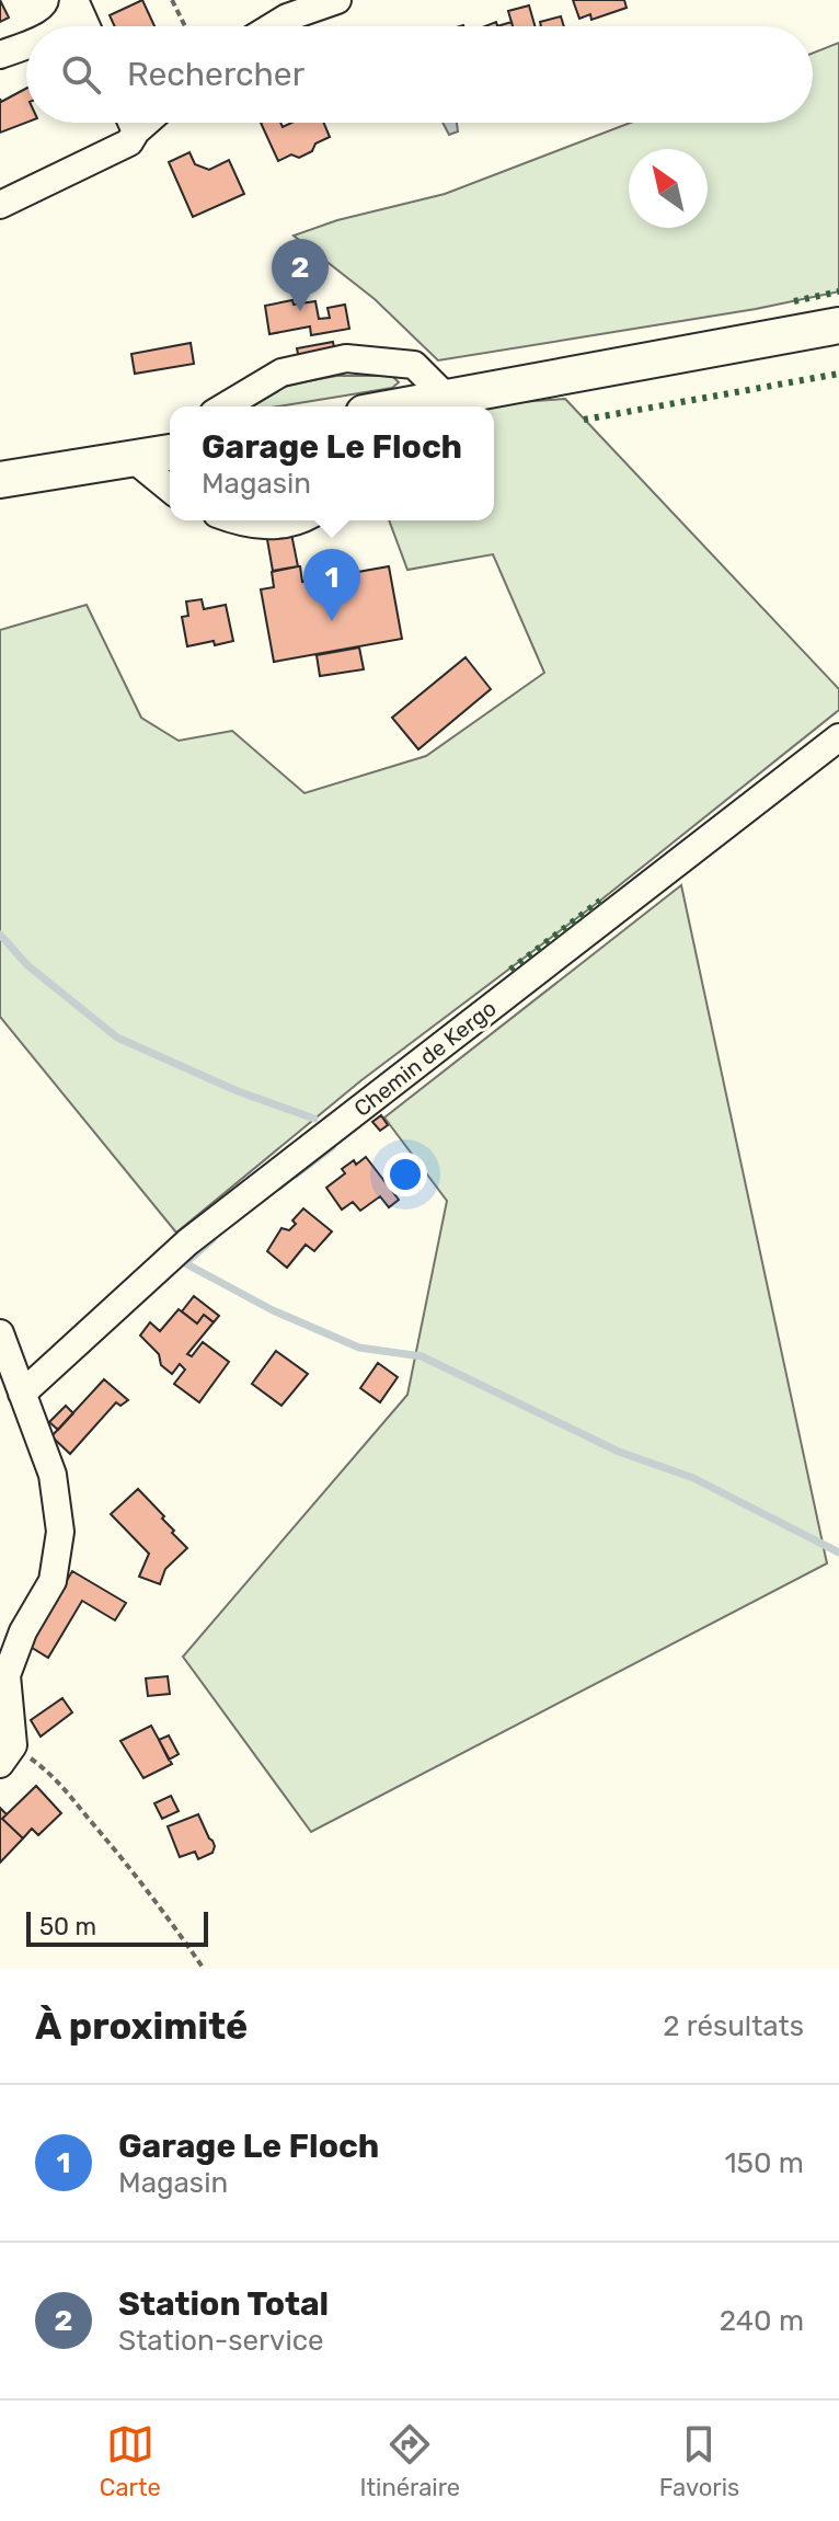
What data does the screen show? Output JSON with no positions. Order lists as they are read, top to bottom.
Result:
{
  "streets": {
    "street": ["Chemin de Kergo"]
  },
  "scale_bar": "50 m",
  "north": "top left",
  "page": {
    "search": "Rechercher",
    "pins": ["2", "1"],
    "popup": ["Garage Le Floch", "Magasin"],
    "scale": "50 m",
    "heading": ["À proximité", "2 résultats"],
    "list": [
      {
        "mark": "1",
        "name": "Garage Le Floch",
        "note": "Magasin",
        "value": "150 m"
      },
      {
        "mark": "2",
        "name": "Station Total",
        "note": "Station-service",
        "value": "240 m"
      }
    ],
    "nav": ["Carte", "Itinéraire", "Favoris"]
  }
}
